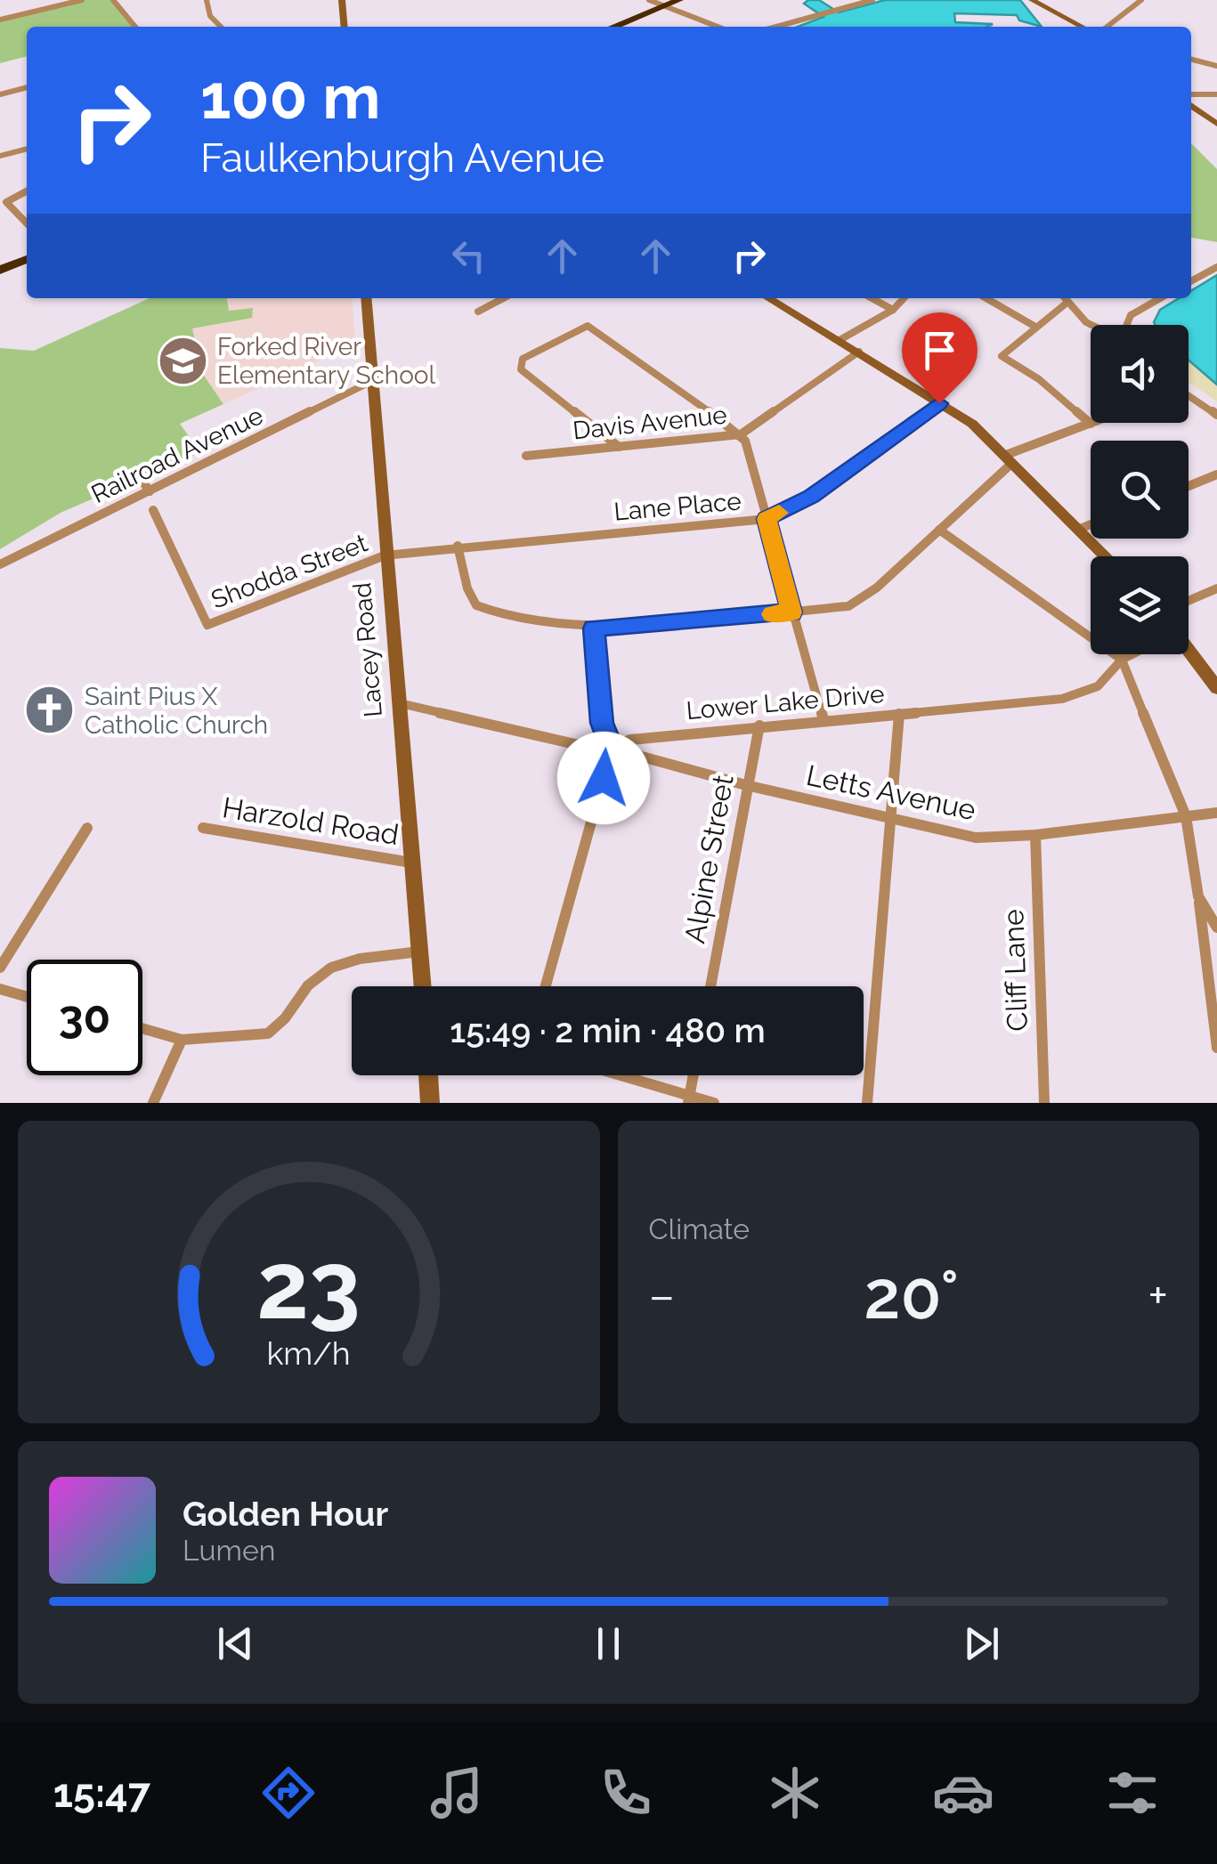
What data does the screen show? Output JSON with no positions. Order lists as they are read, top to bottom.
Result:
{
  "streets": {
    "street": [
      "Davis Avenue",
      "Railroad Avenue",
      "Lane Place",
      "Shodda Street",
      "Lacey Road",
      "Lower Lake Drive",
      "Letts Avenue",
      "Harzold Road",
      "Alpine Street",
      "Cliff Lane"
    ]
  },
  "crossings": [
    ["Railroad Avenue", "Lacey Road"],
    ["Lane Place", "Shodda Street"],
    ["Lane Place", "Lacey Road"],
    ["Shodda Street", "Lacey Road"],
    ["Lacey Road", "Lower Lake Drive"],
    ["Lacey Road", "Harzold Road"],
    ["Lower Lake Drive", "Letts Avenue"],
    ["Lower Lake Drive", "Alpine Street"],
    ["Letts Avenue", "Alpine Street"],
    ["Letts Avenue", "Cliff Lane"]
  ],
  "places": {
    "school or university": ["Forked River Elementary School"],
    "church": ["Saint Pius X Catholic Church"]
  },
  "page": {
    "turn": ["100 m", "Faulkenburgh Avenue"],
    "limit": "30",
    "trip": "15:49 · 2 min · 480 m",
    "tile": "Climate",
    "heat": ["−", "20°", "+"],
    "song": ["Golden Hour", "Lumen"],
    "tabs": "15:47",
    "gauge": ["23", "km/h"]
  }
}
